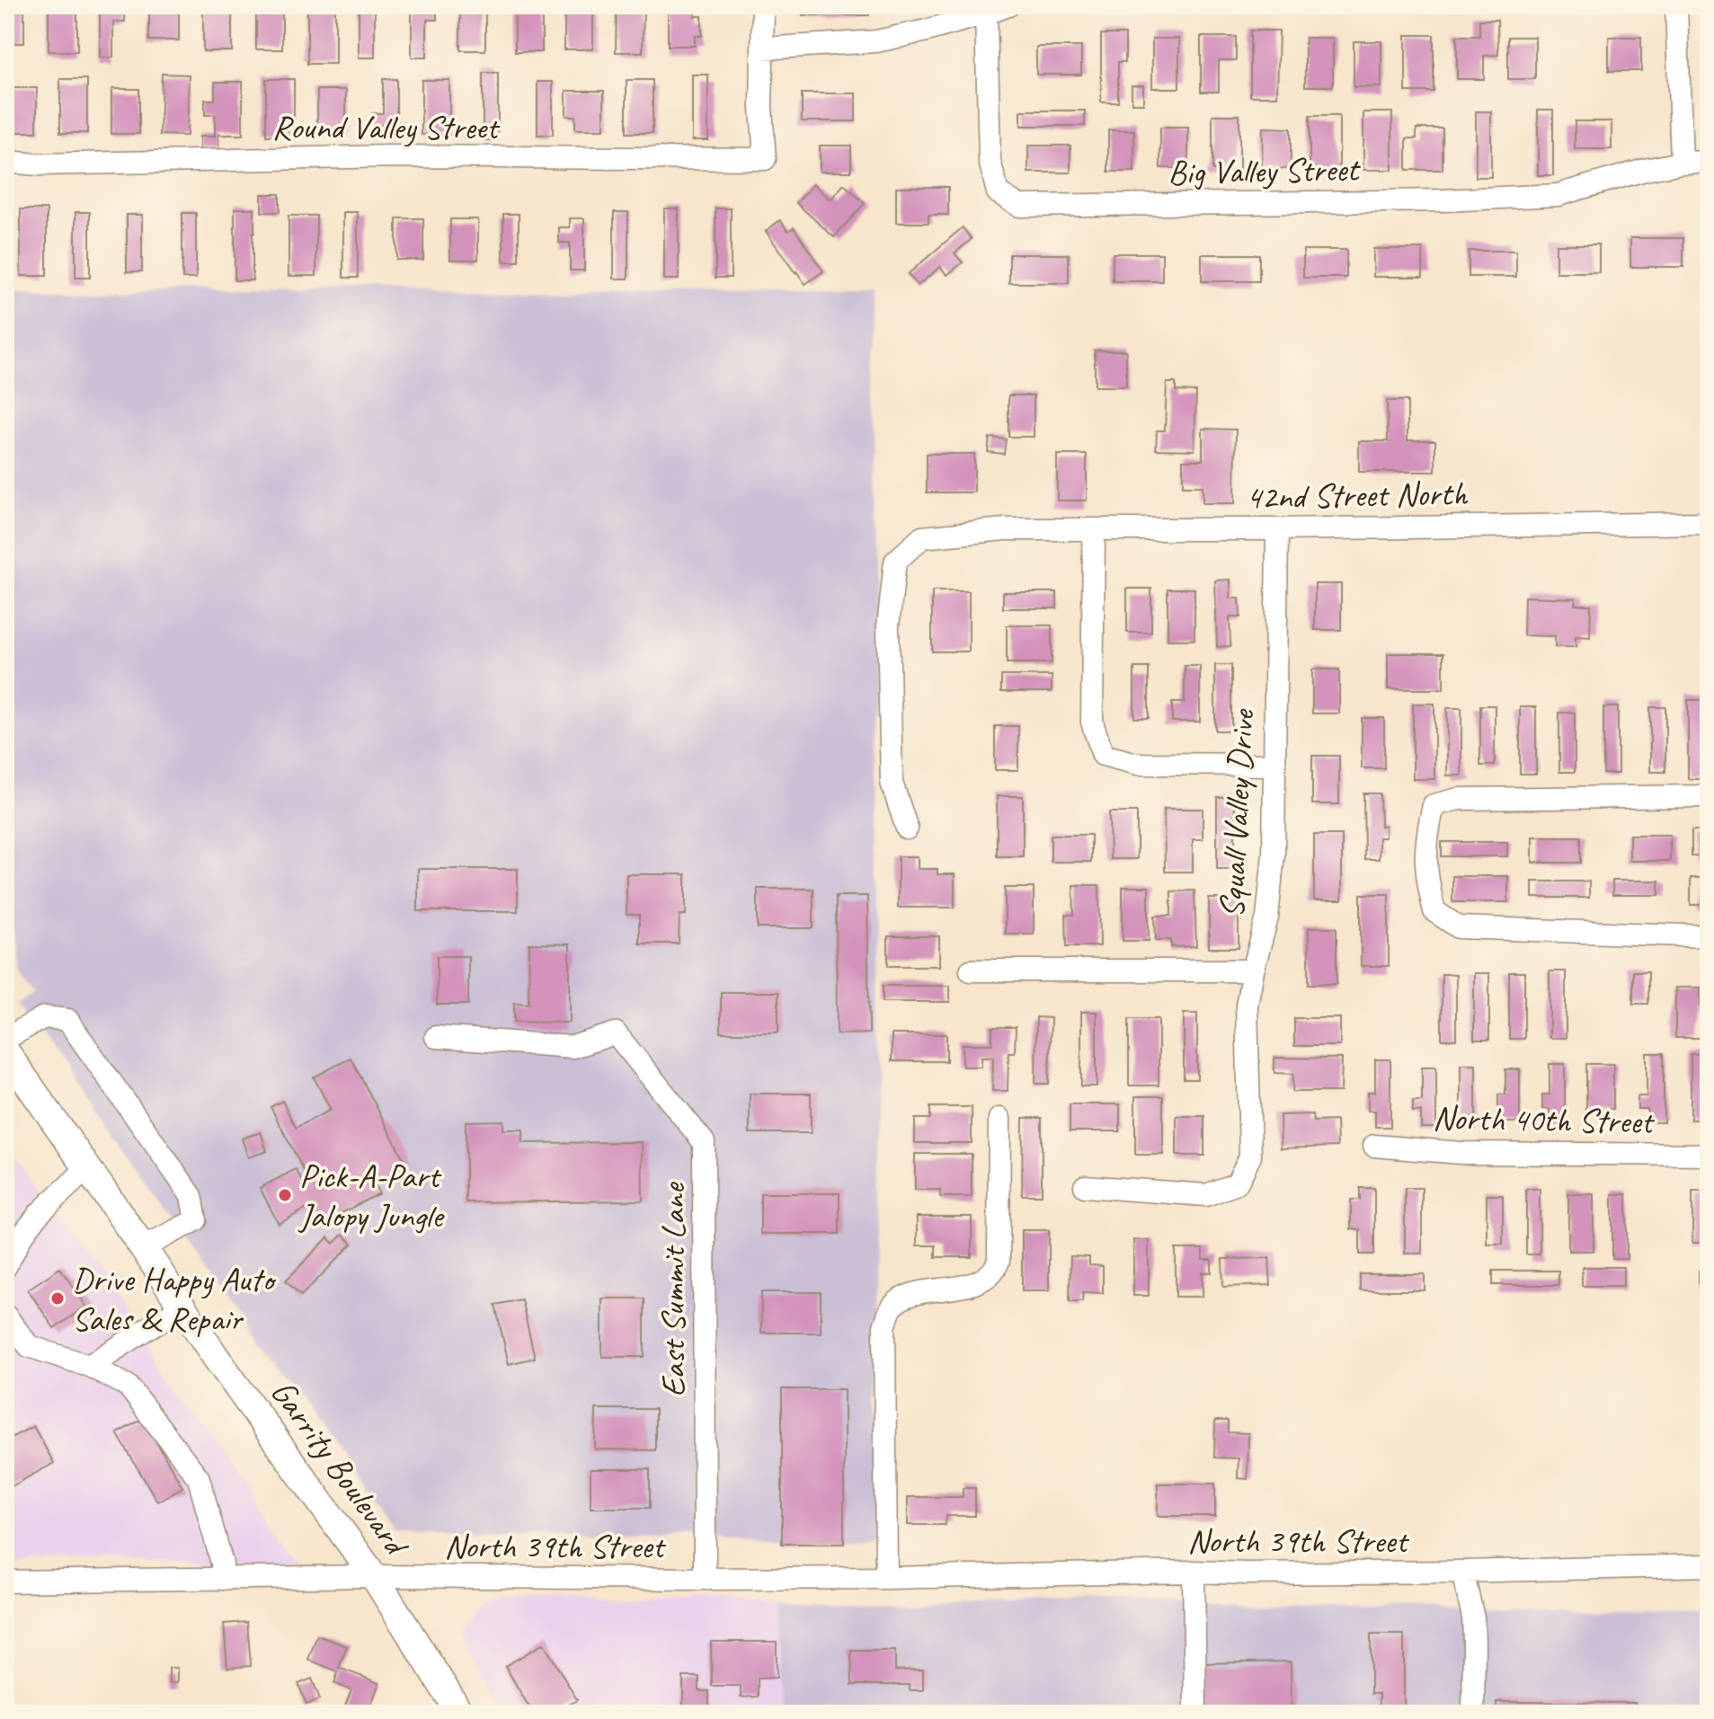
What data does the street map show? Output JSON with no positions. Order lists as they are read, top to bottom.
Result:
{
  "streets": {
    "main road": ["Garrity Boulevard"],
    "street": [
      "Round Valley Street",
      "Big Valley Street",
      "42nd Street North",
      "Squall Valley Drive",
      "North 40th Street",
      "East Summit Lane",
      "North 39th Street"
    ]
  },
  "crossings": [
    ["42nd Street North", "Squall Valley Drive"],
    ["East Summit Lane", "North 39th Street"],
    ["Garrity Boulevard", "North 39th Street"]
  ],
  "places": ["Pick-A-Part Jalopy Jungle", "Drive Happy Auto Sales & Repair"]
}
